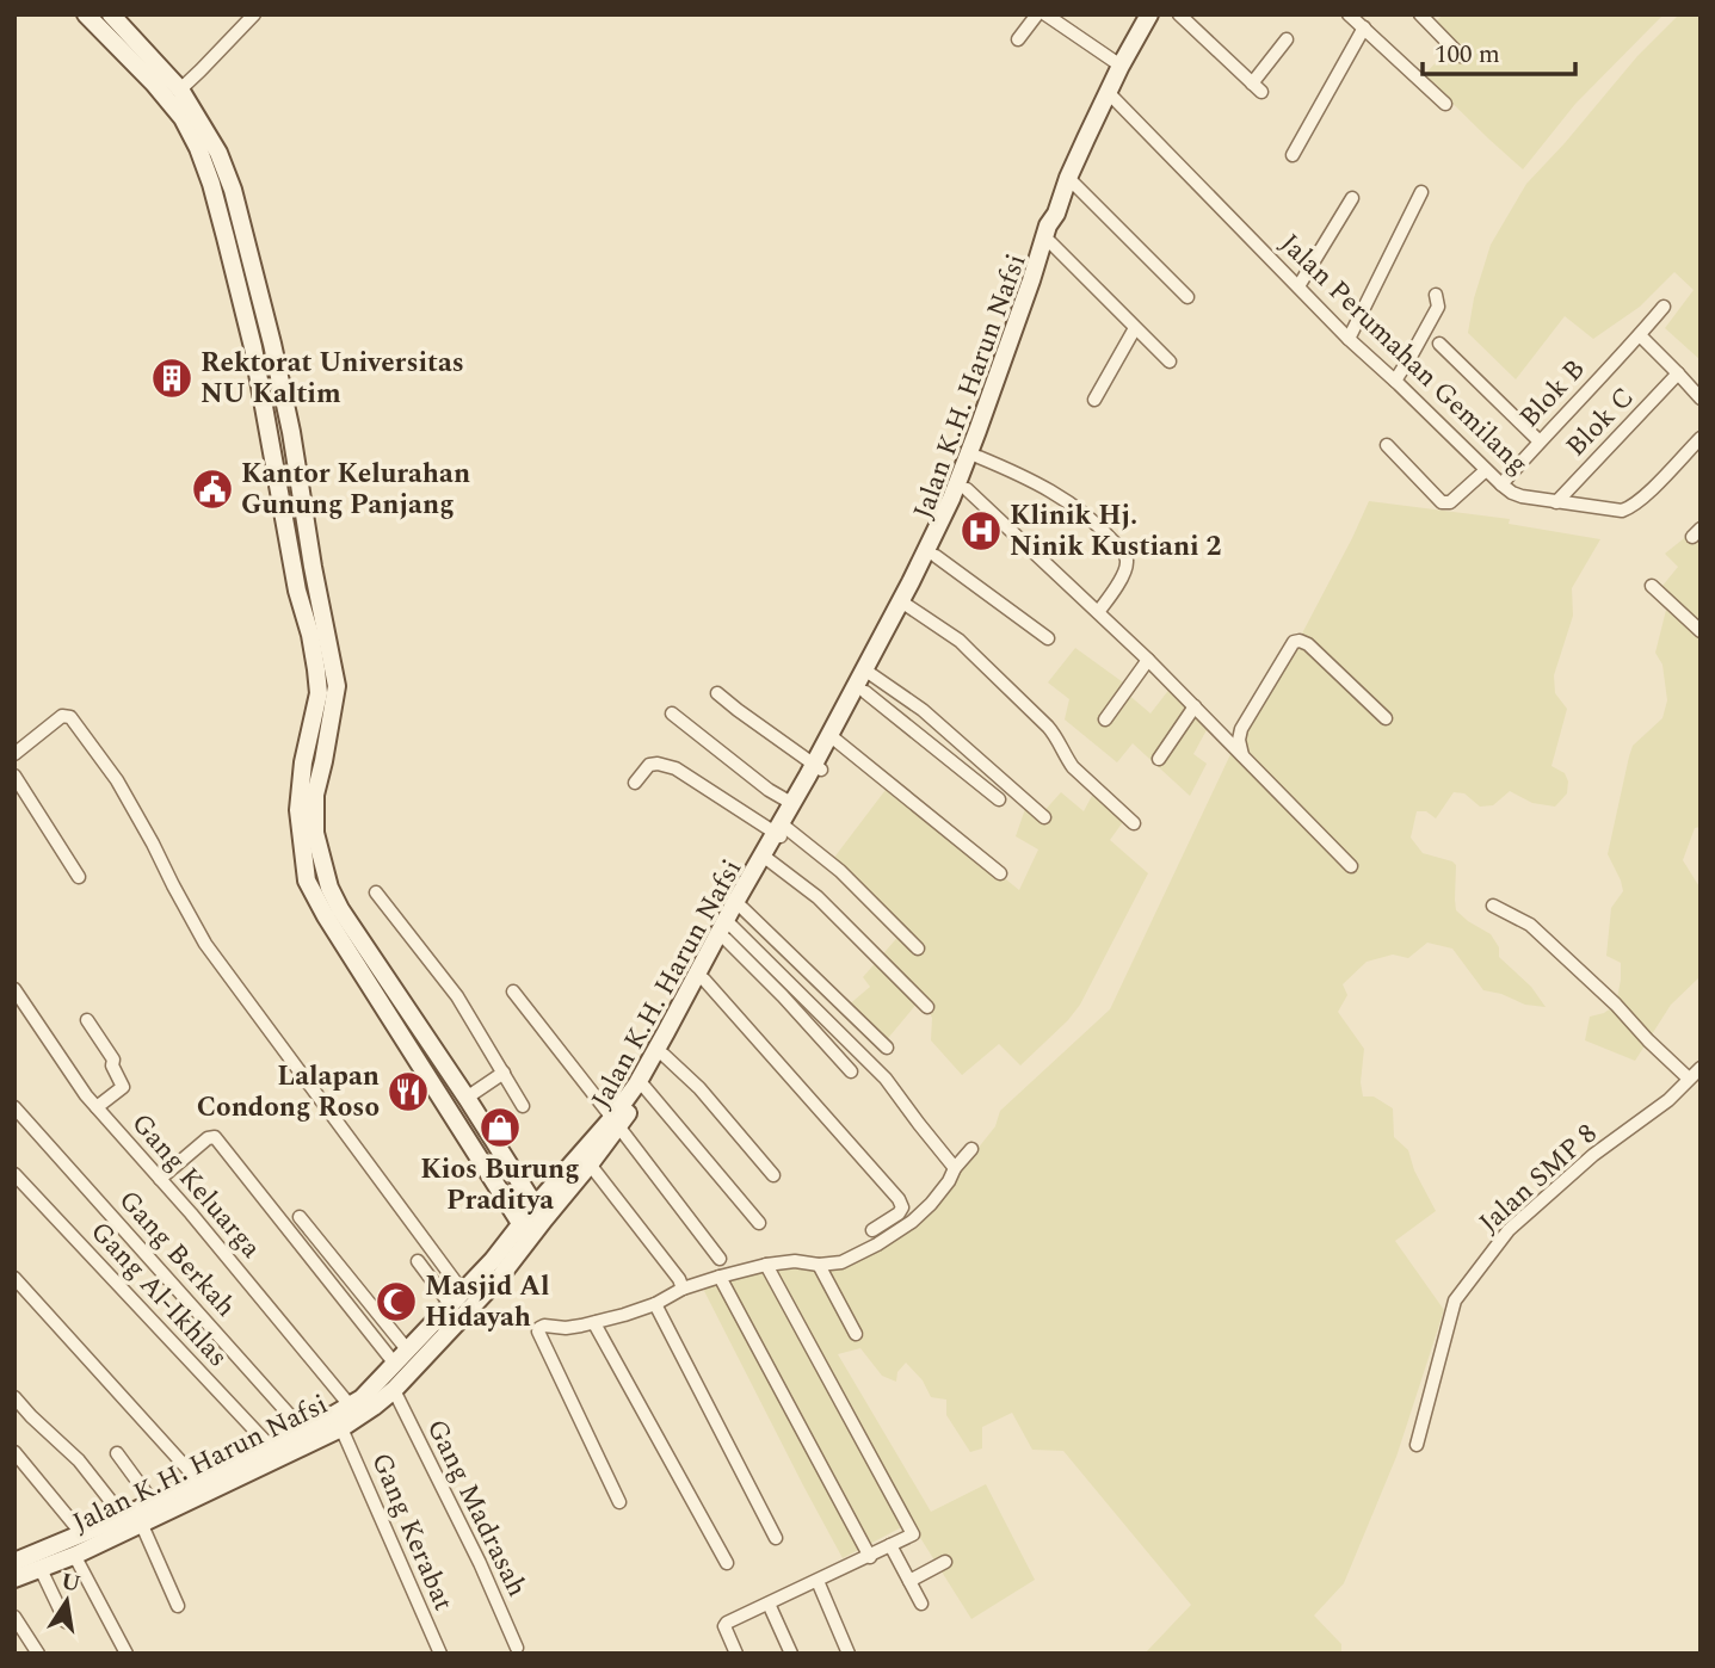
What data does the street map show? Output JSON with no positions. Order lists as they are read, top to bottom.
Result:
{
  "streets": {
    "main road": ["Jalan K.H. Harun Nafsi"],
    "street": [
      "Jalan Perumahan Gemilang",
      "Blok B",
      "Blok C",
      "Jalan SMP 8",
      "Gang Keluarga",
      "Gang Berkah",
      "Gang Al-Ikhlas",
      "Gang Madrasah",
      "Gang Kerabat"
    ]
  },
  "crossings": [
    ["Jalan Perumahan Gemilang", "Jalan K.H. Harun Nafsi"],
    ["Jalan Perumahan Gemilang", "Blok B"],
    ["Jalan Perumahan Gemilang", "Blok C"],
    ["Jalan K.H. Harun Nafsi", "Gang Keluarga"],
    ["Jalan K.H. Harun Nafsi", "Gang Berkah"],
    ["Jalan K.H. Harun Nafsi", "Gang Al-Ikhlas"],
    ["Jalan K.H. Harun Nafsi", "Gang Madrasah"],
    ["Jalan K.H. Harun Nafsi", "Gang Kerabat"]
  ],
  "places": {
    "building": ["Rektorat Universitas NU Kaltim"],
    "public building": ["Kantor Kelurahan Gunung Panjang"],
    "hospital": ["Klinik Hj. Ninik Kustiani 2"],
    "restaurant": ["Lalapan Condong Roso"],
    "shop": ["Kios Burung Praditya"],
    "mosque": ["Masjid Al Hidayah"]
  },
  "scale_bar": "100 m",
  "north": "top"
}
